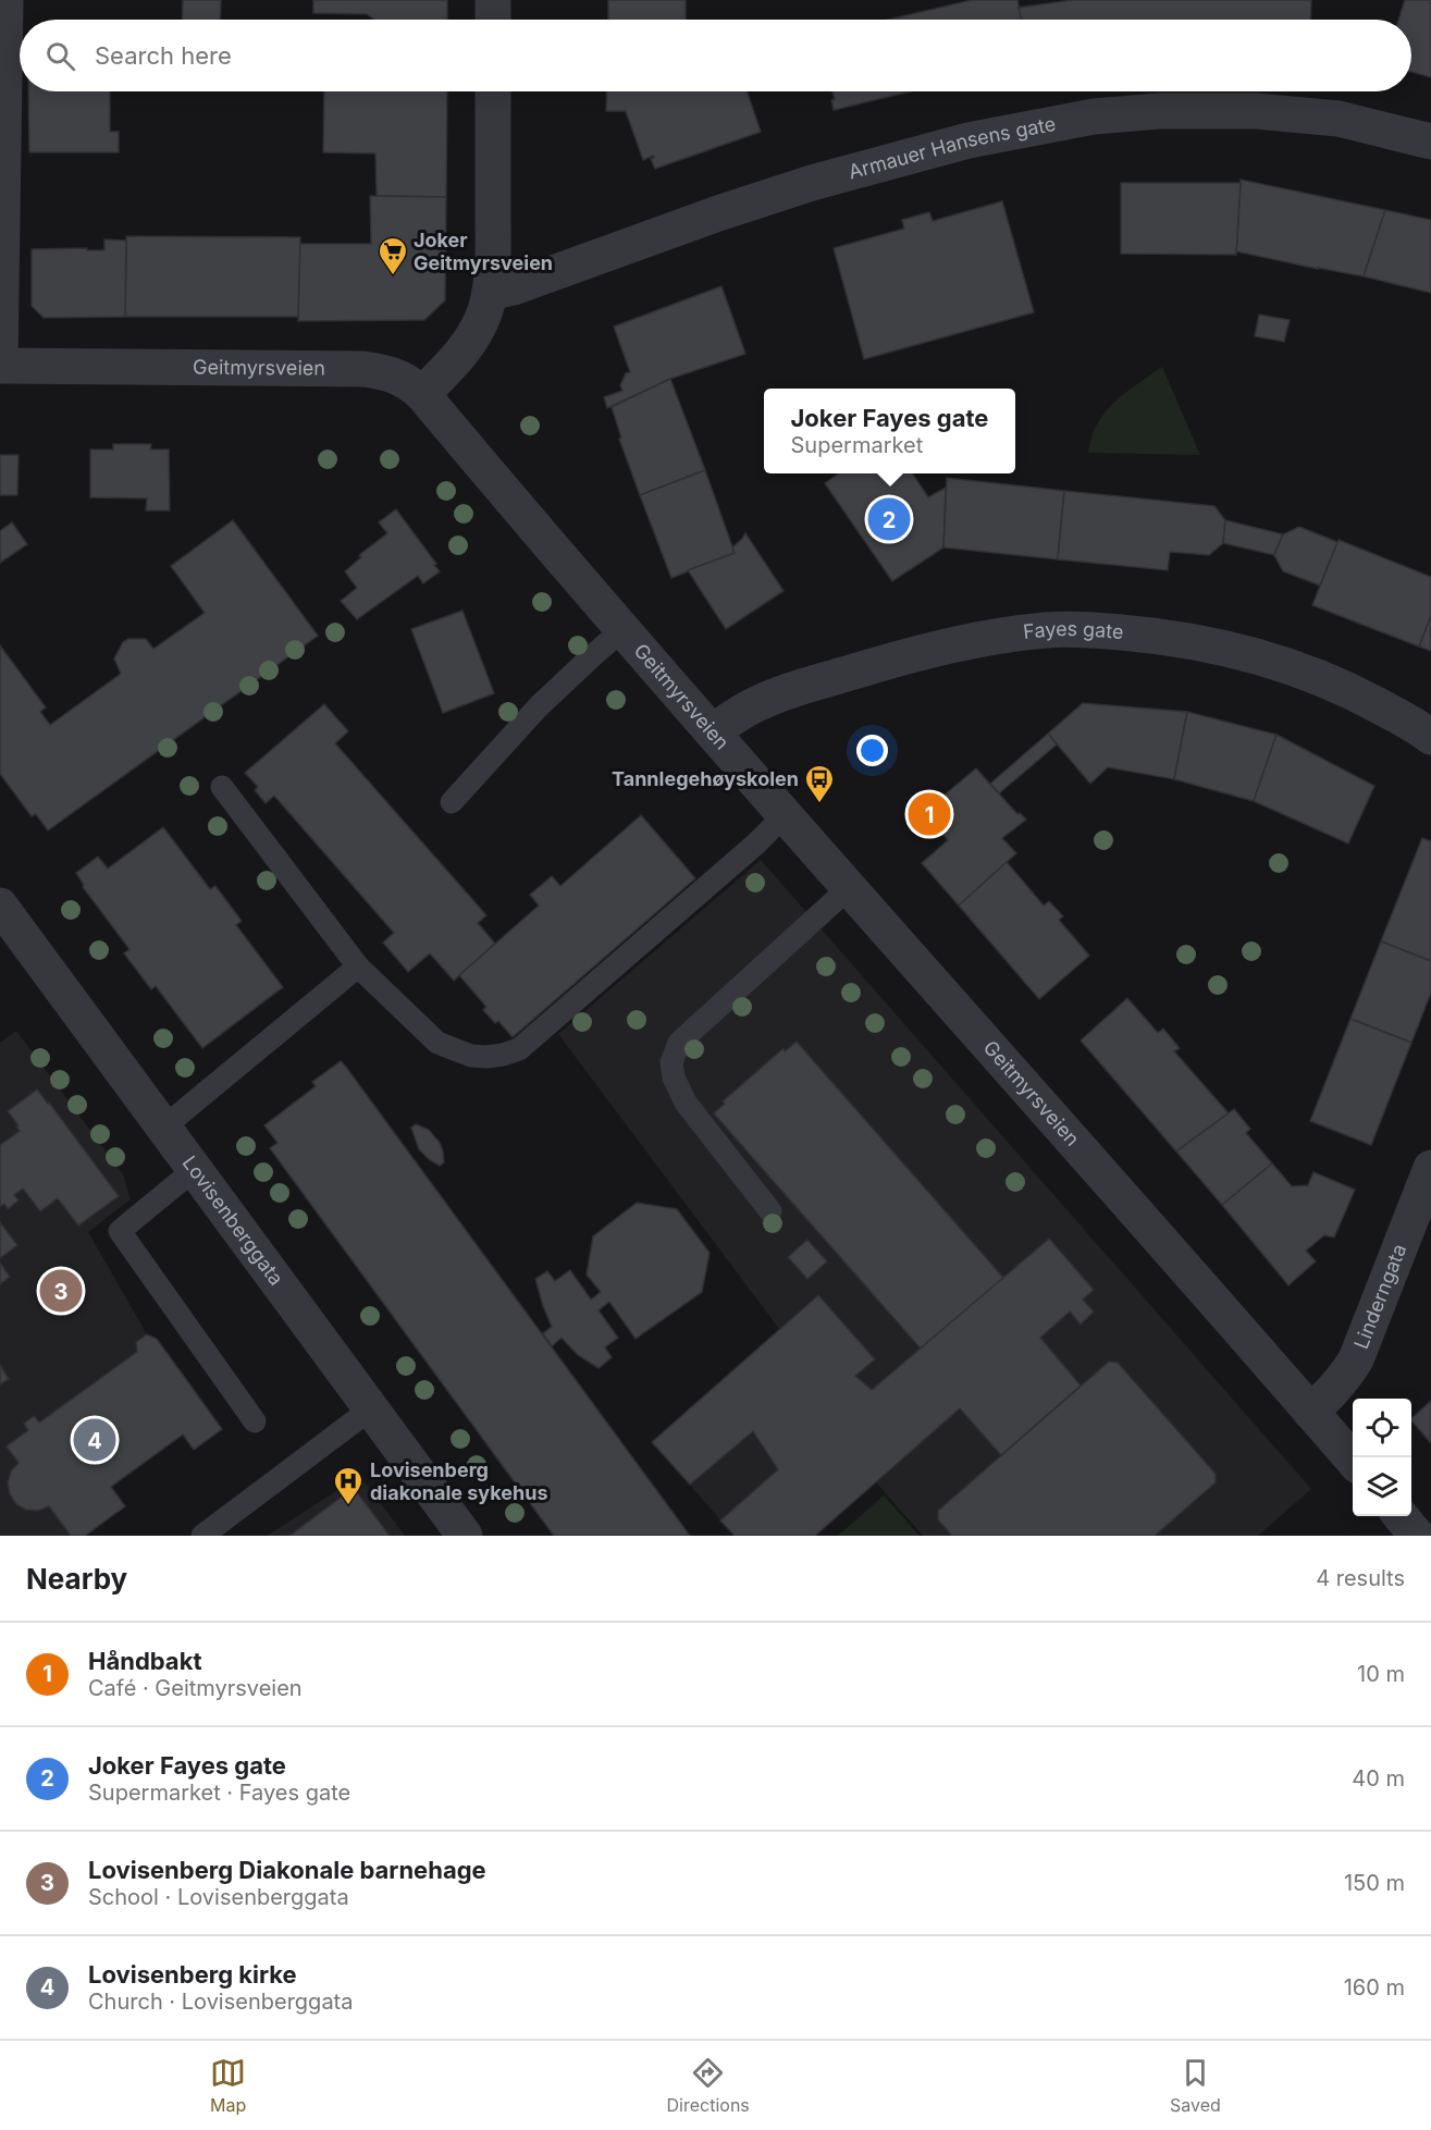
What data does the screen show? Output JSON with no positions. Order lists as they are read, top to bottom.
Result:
{
  "streets": {
    "street": [
      "Armauer Hansens gate",
      "Geitmyrsveien",
      "Fayes gate",
      "Lovisenberggata",
      "Linderngata"
    ]
  },
  "crossings": [
    ["Geitmyrsveien", "Fayes gate"],
    ["Geitmyrsveien", "Linderngata"]
  ],
  "places": {
    "supermarket": ["Joker Geitmyrsveien"],
    "bus stop": ["Tannlegehøyskolen"],
    "hospital": ["Lovisenberg diakonale sykehus"]
  },
  "page": {
    "search": "Search here",
    "popup": ["Joker Fayes gate", "Supermarket"],
    "pins": [
      "2",
      "1",
      "3",
      "4"
    ],
    "heading": ["Nearby", "4 results"],
    "list": [
      {
        "mark": "1",
        "name": "Håndbakt",
        "note": "Café · Geitmyrsveien",
        "value": "10 m"
      },
      {
        "mark": "2",
        "name": "Joker Fayes gate",
        "note": "Supermarket · Fayes gate",
        "value": "40 m"
      },
      {
        "mark": "3",
        "name": "Lovisenberg Diakonale barnehage",
        "note": "School · Lovisenberggata",
        "value": "150 m"
      },
      {
        "mark": "4",
        "name": "Lovisenberg kirke",
        "note": "Church · Lovisenberggata",
        "value": "160 m"
      }
    ],
    "nav": ["Map", "Directions", "Saved"]
  }
}
